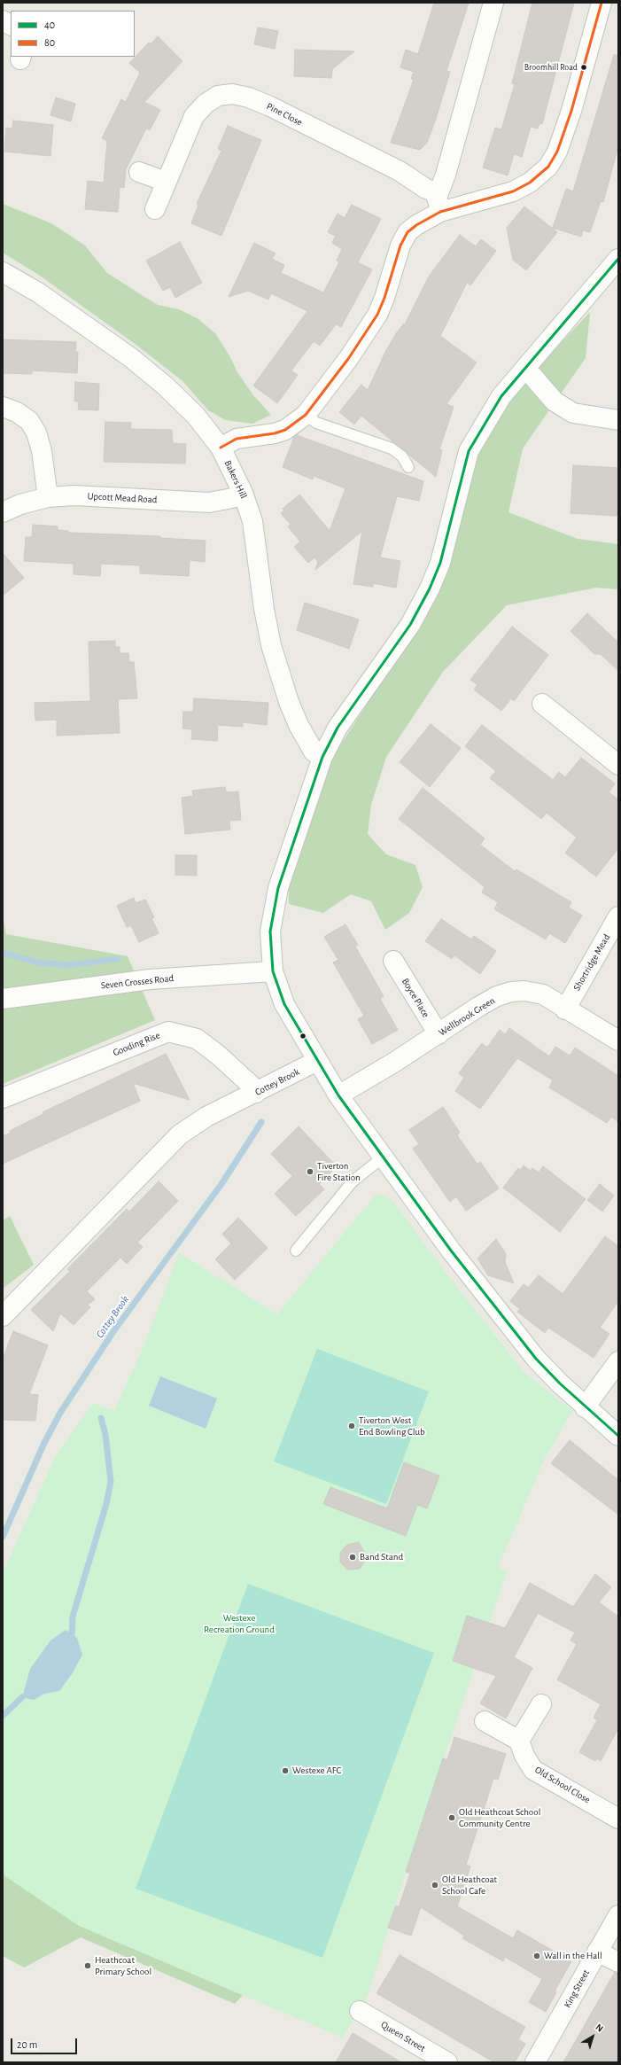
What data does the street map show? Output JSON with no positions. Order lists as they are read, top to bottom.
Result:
{
  "streets": {
    "street": [
      "Pine Close",
      "Bakers Hill",
      "Upcott Mead Road",
      "Shortridge Mead",
      "Seven Crosses Road",
      "Boyce Place",
      "Wellbrook Green",
      "Gooding Rise",
      "Cottey Brook",
      "Old School Close",
      "King Street",
      "Queen Street"
    ]
  },
  "crossings": [
    ["Bakers Hill", "Upcott Mead Road"],
    ["Shortridge Mead", "Wellbrook Green"],
    ["Boyce Place", "Wellbrook Green"],
    ["Gooding Rise", "Cottey Brook"]
  ],
  "water": ["Cottey Brook"],
  "parks": ["Westexe Recreation Ground"],
  "places": [
    "Broomhill Road",
    "Tiverton Fire Station",
    "Tiverton West End Bowling Club",
    "Band Stand",
    "Westexe AFC",
    "Old Heathcoat School Community Centre",
    "Old Heathcoat School Cafe",
    "Wall in the Hall",
    "Heathcoat Primary School"
  ],
  "lines": ["transit line 80", "transit line 40"],
  "legend": ["40", "80"],
  "scale_bar": "20 m",
  "north": "top right"
}
